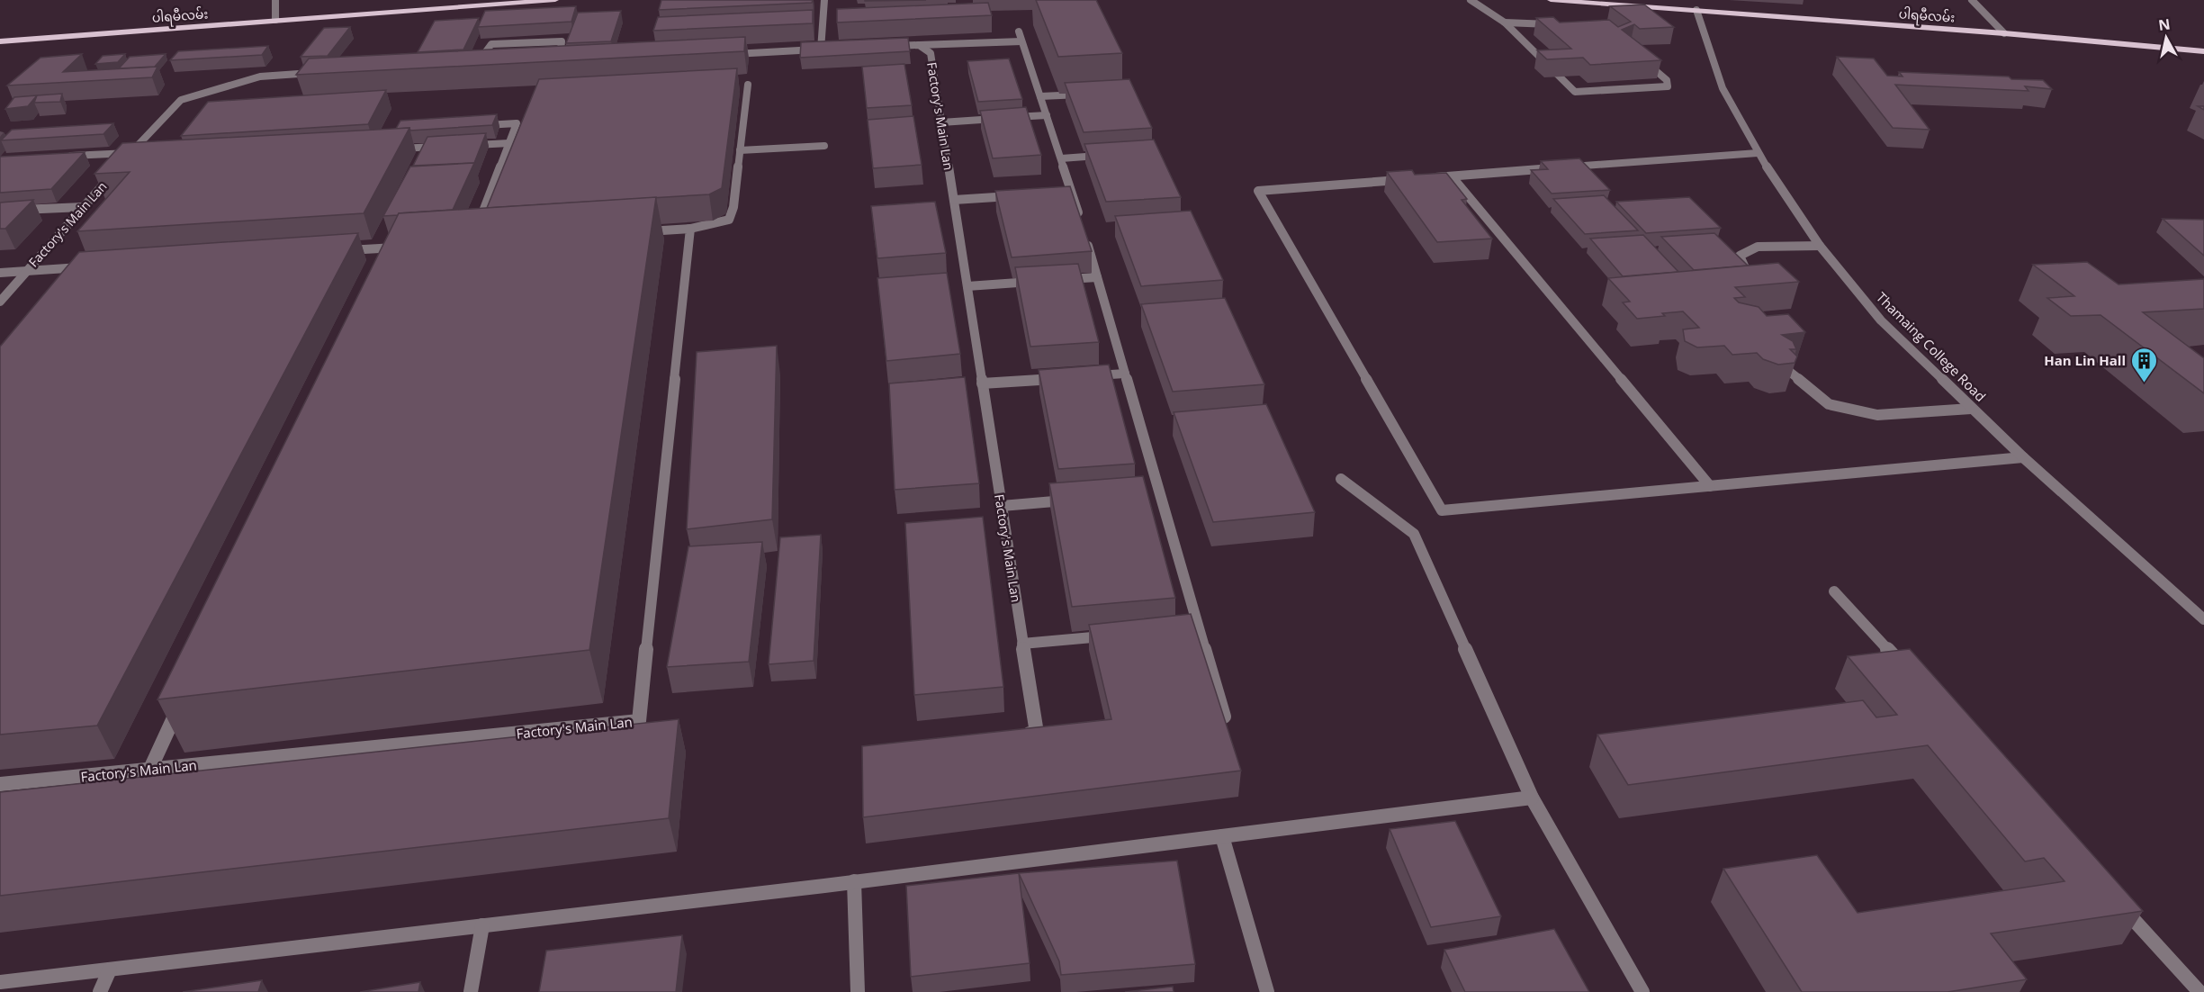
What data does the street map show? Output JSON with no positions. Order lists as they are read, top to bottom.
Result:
{
  "streets": {
    "main road": ["ပါရမီလမ်း"],
    "street": ["Factory's Main Lan", "Thamaing College Road"]
  },
  "crossings": [
    ["ပါရမီလမ်း", "Thamaing College Road"]
  ],
  "places": {
    "building": ["Han Lin Hall"]
  },
  "north": "top"
}
